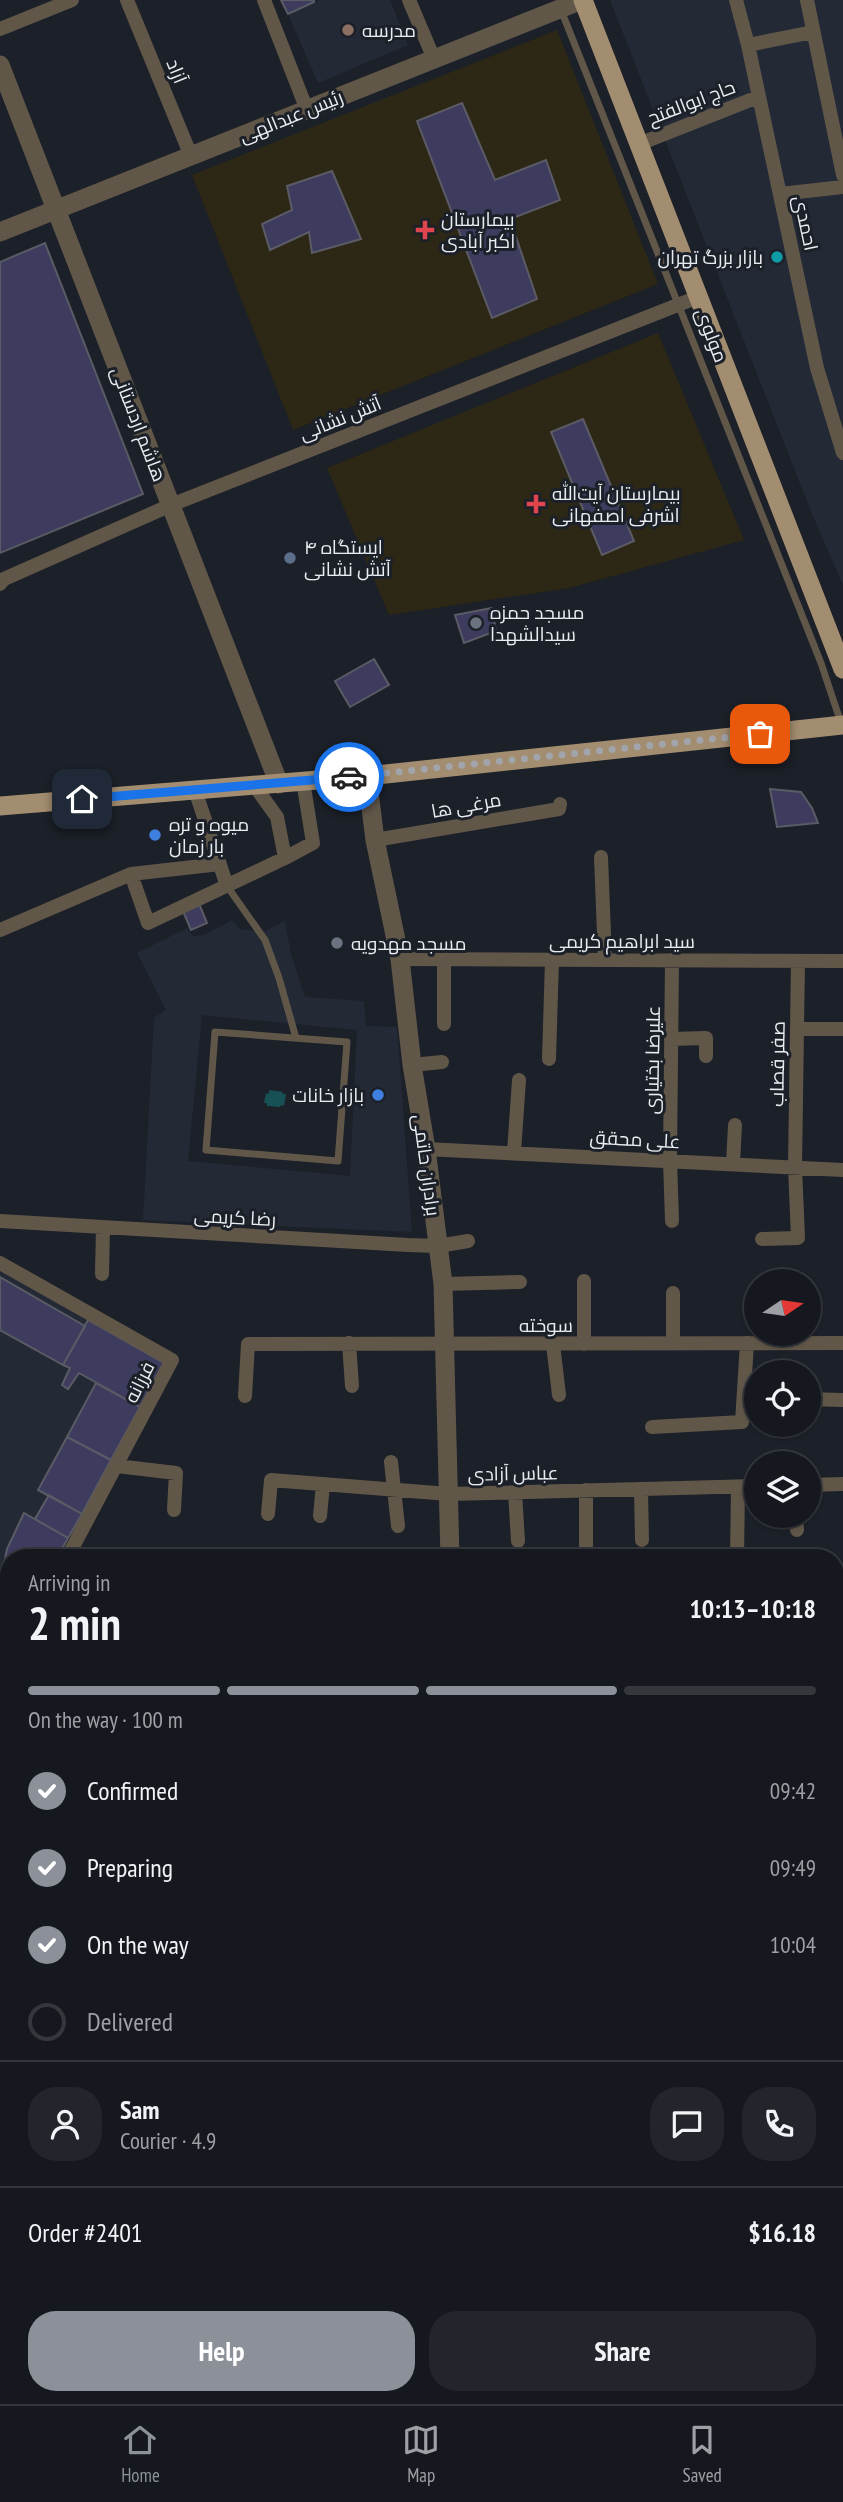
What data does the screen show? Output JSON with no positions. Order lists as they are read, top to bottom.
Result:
{
  "streets": {
    "main road": ["مولوی"],
    "street": [
      "آزاد",
      "حاج ابوالفتح",
      "رئیس عبدالهی",
      "احمدی",
      "آتش نشانی",
      "هاشم اردستانی",
      "مرغی ها",
      "سید ابراهیم کریمی",
      "علیرضا بختیاری",
      "صفر قصاب",
      "علی محقق",
      "برادران حاتمی",
      "رضا کریمی",
      "سوخته",
      "فرزانه",
      "عباس آزادی"
    ]
  },
  "crossings": [
    ["آزاد", "رئیس عبدالهی"],
    ["حاج ابوالفتح", "احمدی"],
    ["حاج ابوالفتح", "مولوی"],
    ["رئیس عبدالهی", "مولوی"],
    ["رئیس عبدالهی", "هاشم اردستانی"],
    ["مولوی", "آتش نشانی"],
    ["آتش نشانی", "هاشم اردستانی"],
    ["مرغی ها", "برادران حاتمی"],
    ["سید ابراهیم کریمی", "علیرضا بختیاری"],
    ["سید ابراهیم کریمی", "صفر قصاب"],
    ["سید ابراهیم کریمی", "برادران حاتمی"],
    ["علیرضا بختیاری", "علی محقق"],
    ["صفر قصاب", "علی محقق"],
    ["علی محقق", "برادران حاتمی"],
    ["برادران حاتمی", "رضا کریمی"],
    ["برادران حاتمی", "سوخته"],
    ["برادران حاتمی", "عباس آزادی"]
  ],
  "places": {
    "other": [
      "مدرسه",
      "بازار بزرگ تهران",
      "ایستگاه ۴ آتش نشانی",
      "مسجد حمزه سیدالشهدا",
      "میوه و تره بار زمان",
      "مسجد مهدویه",
      "بازار خانات"
    ],
    "health": ["بیمارستان اکبر آبادی", "بیمارستان آیت‌الله اشرفی اصفهانی"]
  },
  "north": "right",
  "page": {
    "heading": ["2 min", "Arriving in", "10:13–10:18"],
    "panel": [
      "Sam",
      "Courier · 4.9",
      "Order #2401",
      "$16.18"
    ],
    "bar": "On the way · 100 m",
    "list": [
      ["Confirmed", "09:42"],
      ["Preparing", "09:49"],
      ["On the way", "10:04"],
      "Delivered"
    ],
    "buttons": ["Help", "Share"],
    "tabs": ["Home", "Map", "Saved"]
  }
}
